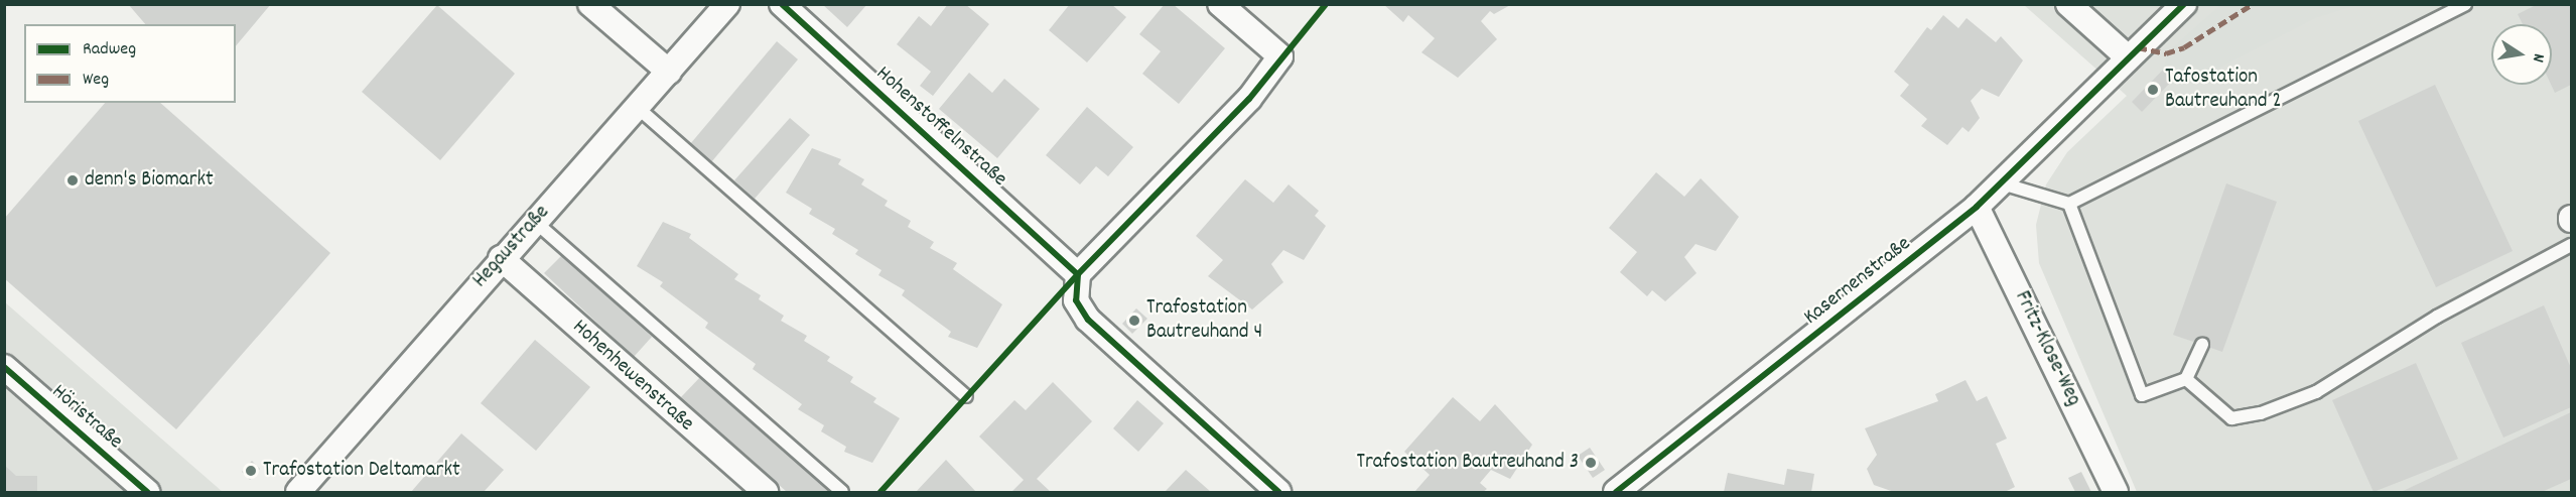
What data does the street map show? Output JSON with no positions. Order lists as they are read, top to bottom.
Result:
{
  "streets": {
    "street": [
      "Hohenstoffelnstraße",
      "Hegaustraße",
      "Kasernenstraße",
      "Fritz-Klose-Weg",
      "Hohenhewenstraße",
      "Höristraße"
    ]
  },
  "crossings": [
    ["Hegaustraße", "Hohenhewenstraße"],
    ["Kasernenstraße", "Fritz-Klose-Weg"]
  ],
  "places": [
    "Tafostation Bautreuhand 2",
    "denn's Biomarkt",
    "Trafostation Bautreuhand 4",
    "Trafostation Bautreuhand 3",
    "Trafostation Deltamarkt"
  ],
  "legend": ["Radweg", "Weg"],
  "north": "right"
}
